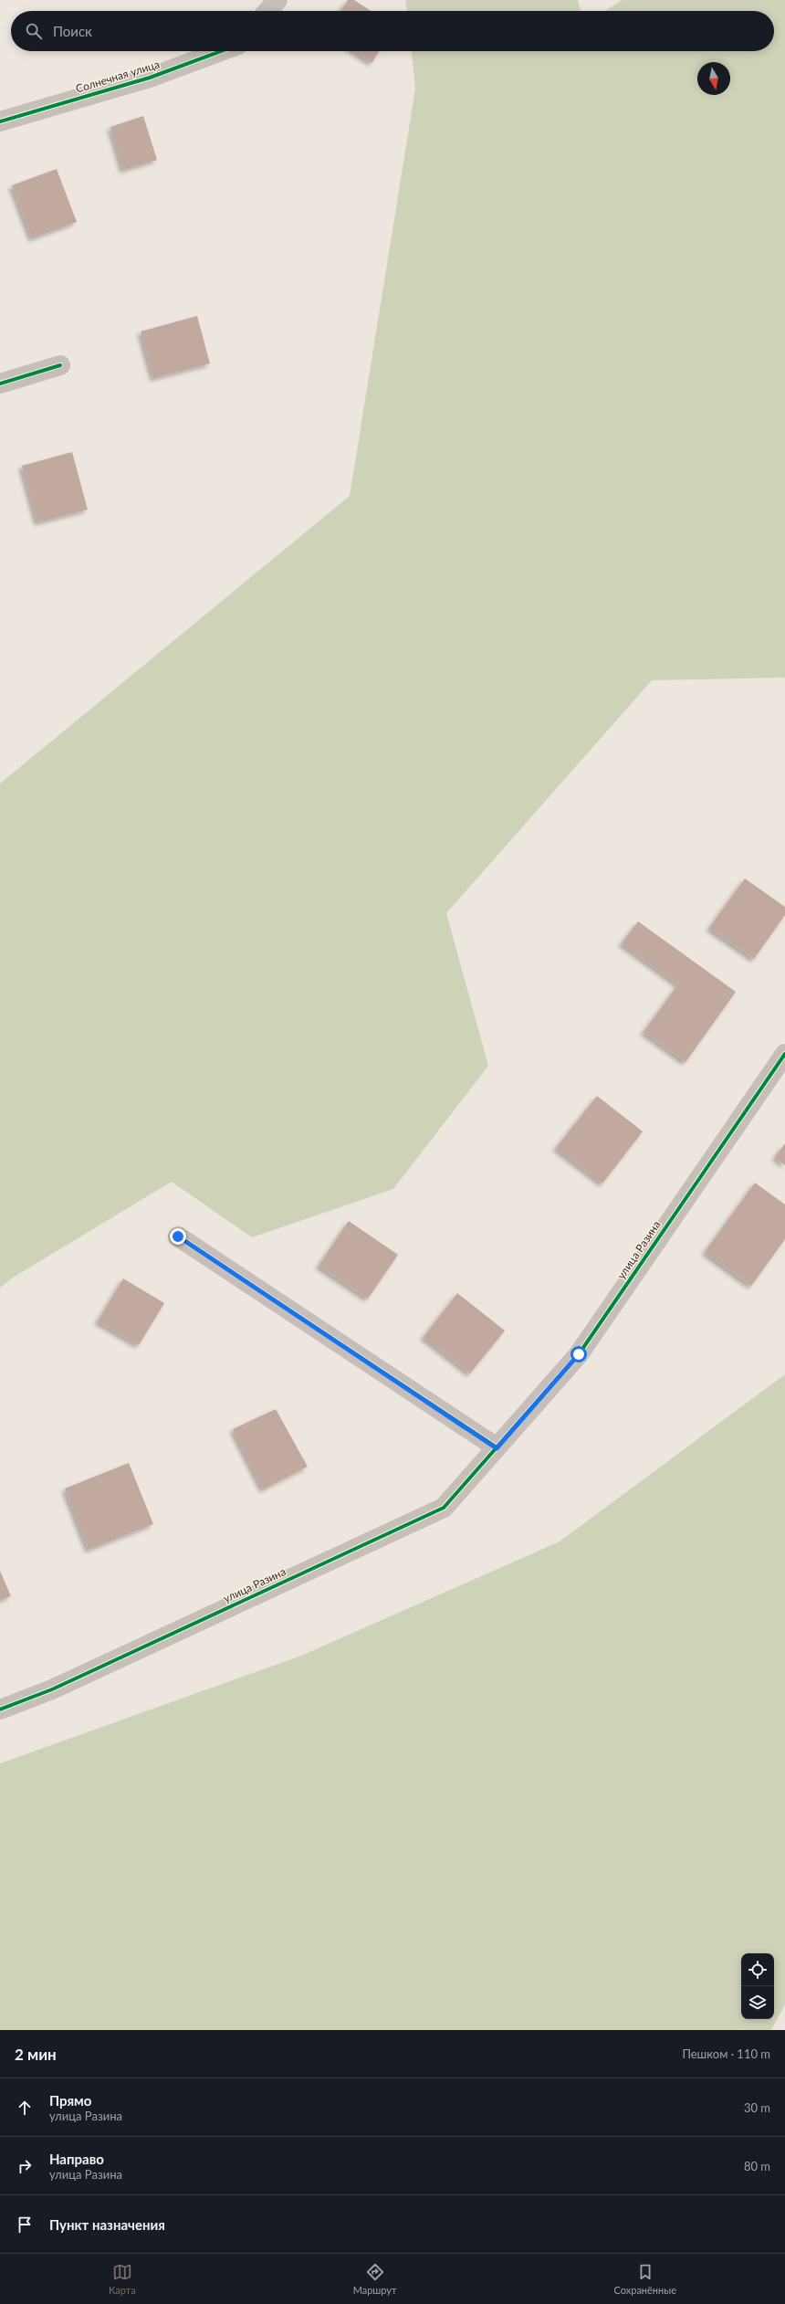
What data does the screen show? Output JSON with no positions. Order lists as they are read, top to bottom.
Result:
{
  "streets": {
    "street": ["Солнечная улица", "улица Разина"]
  },
  "north": "bottom",
  "page": {
    "search": "Поиск",
    "heading": ["2 мин", "Пешком · 110 m"],
    "list": [
      ["Прямо", "улица Разина", "30 m"],
      ["Направо", "улица Разина", "80 m"],
      "Пункт назначения"
    ],
    "nav": ["Карта", "Маршрут", "Сохранённые"]
  }
}
